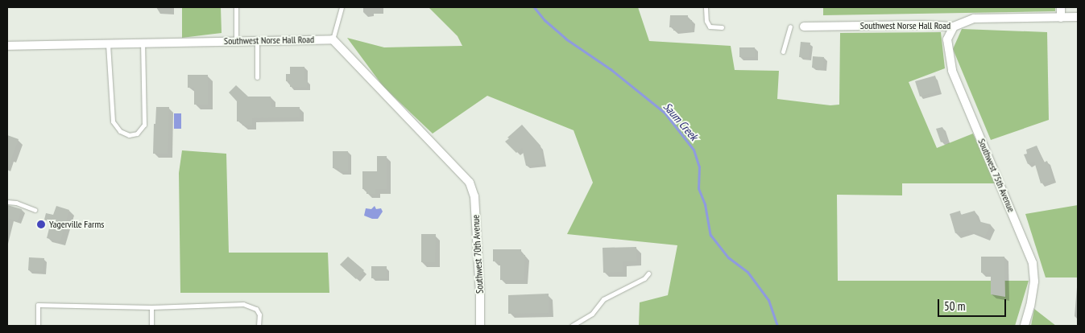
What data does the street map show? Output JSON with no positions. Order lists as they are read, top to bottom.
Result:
{
  "streets": {
    "street": ["Southwest Norse Hall Road", "Southwest 75th Avenue", "Southwest 70th Avenue"]
  },
  "crossings": [
    ["Southwest Norse Hall Road", "Southwest 75th Avenue"],
    ["Southwest Norse Hall Road", "Southwest 70th Avenue"]
  ],
  "water": ["Saum Creek"],
  "places": ["Yagerville Farms"],
  "scale_bar": "50 m"
}
